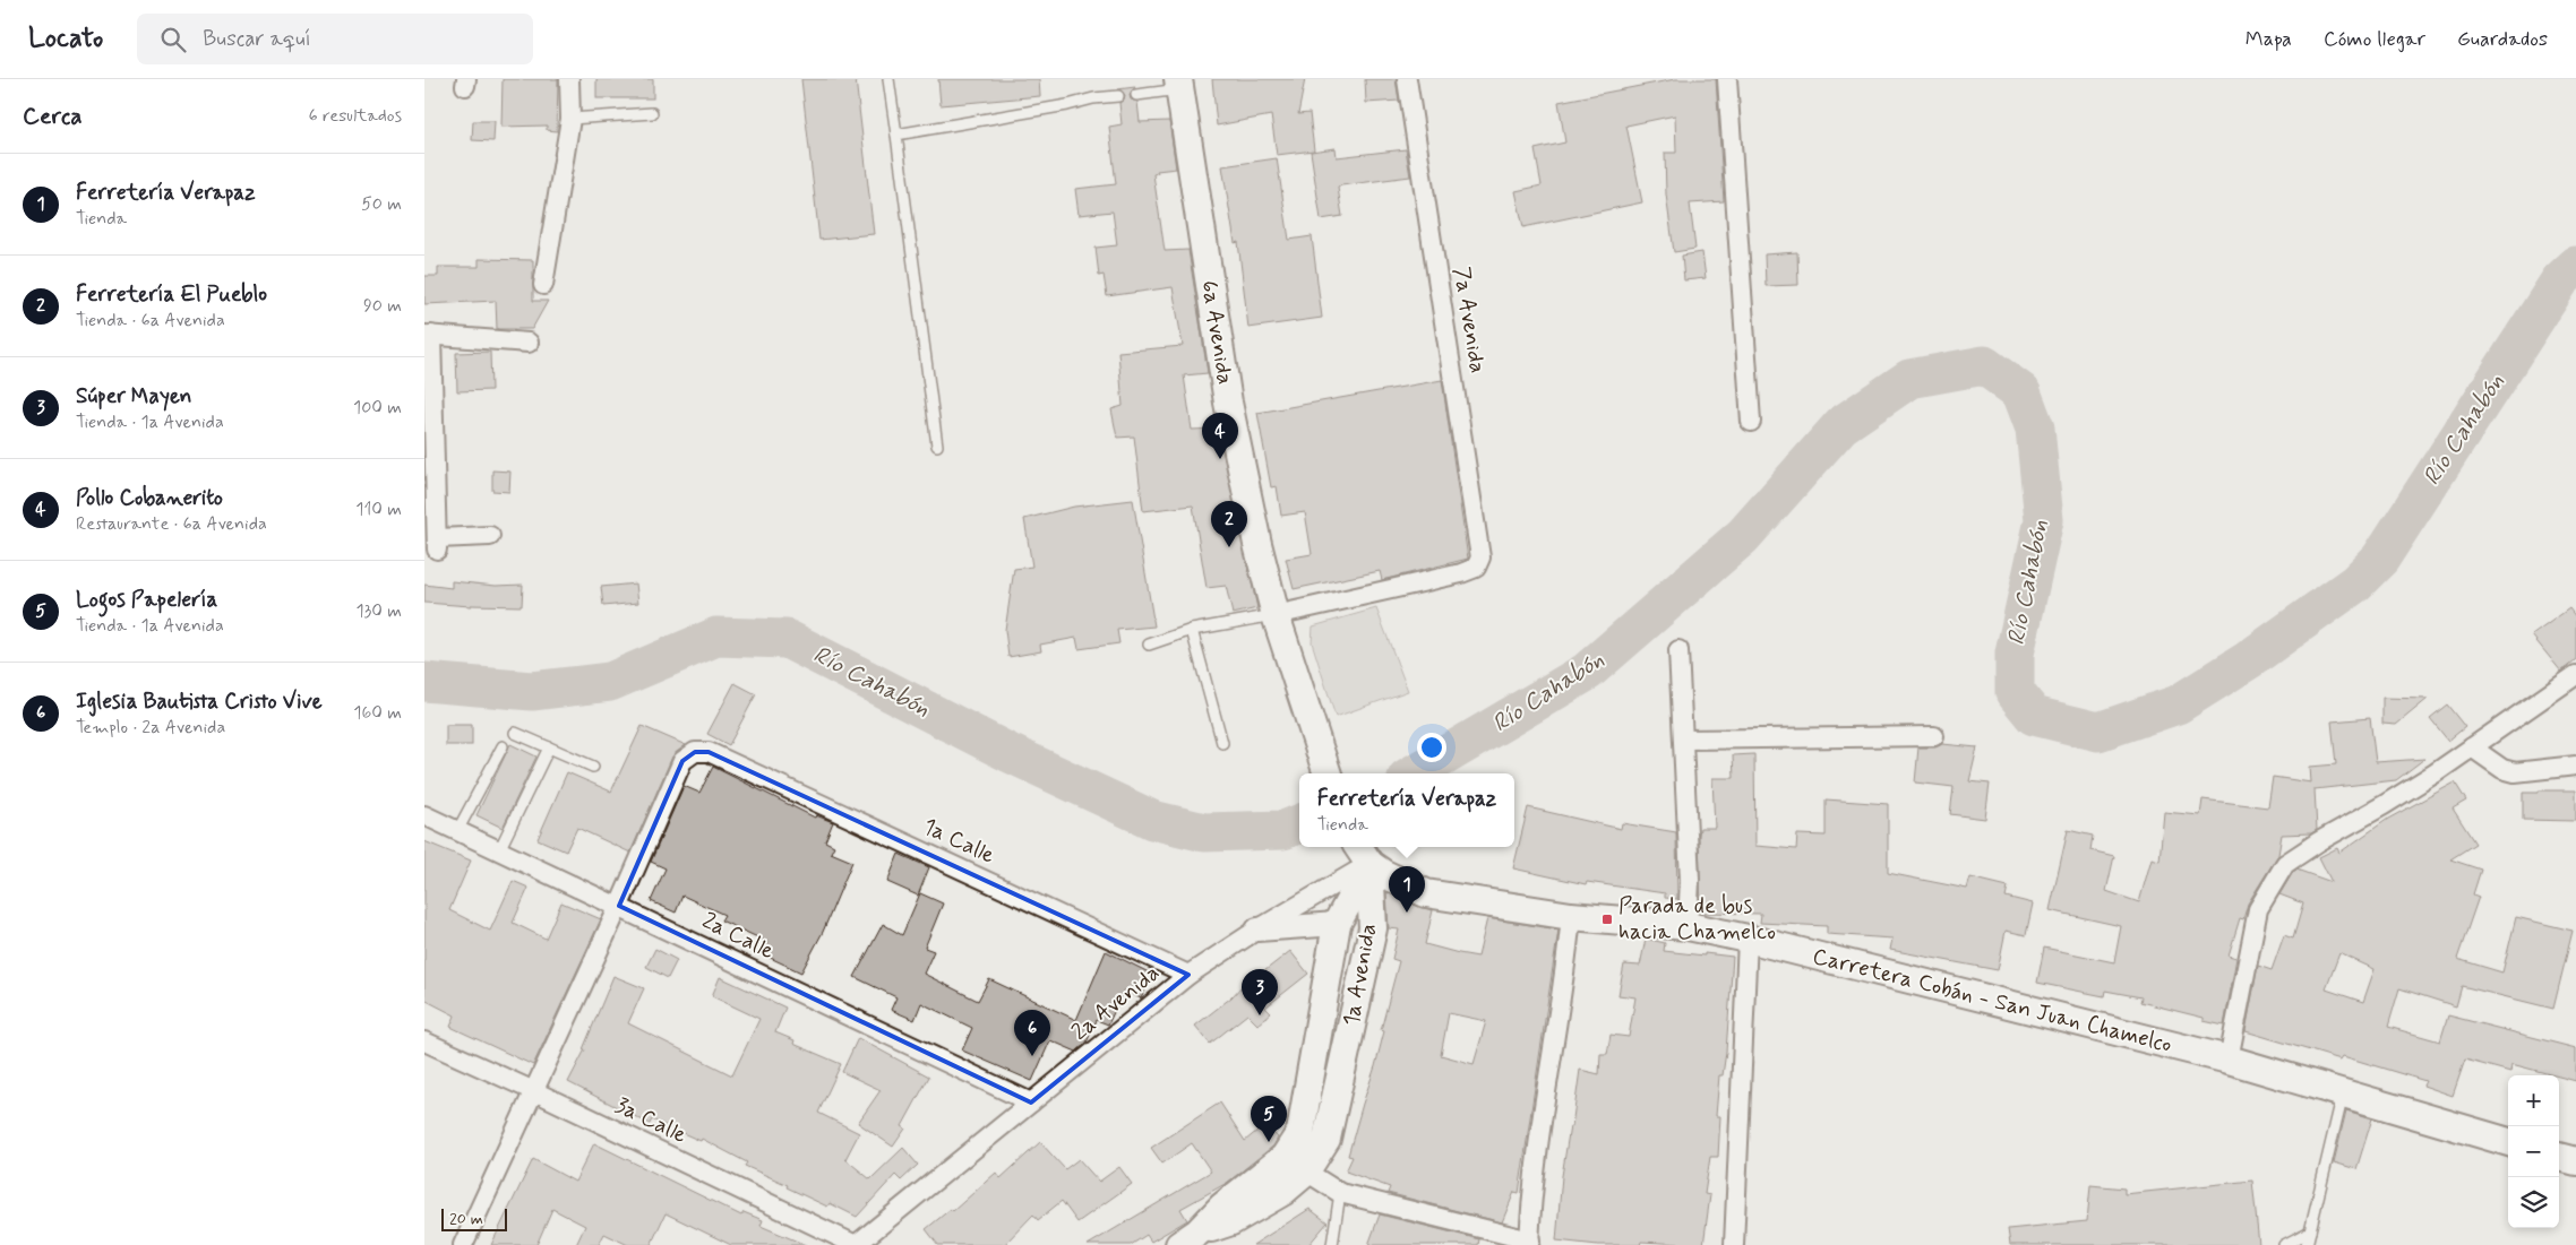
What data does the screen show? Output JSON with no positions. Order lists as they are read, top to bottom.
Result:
{
  "streets": {
    "main road": ["6a Avenida", "1a Avenida", "Carretera Cobán - San Juan Chamelco"],
    "street": [
      "7a Avenida",
      "1a Calle",
      "2a Calle",
      "2a Avenida",
      "3a Calle"
    ]
  },
  "crossings": [
    ["7a Avenida", "6a Avenida"],
    ["1a Calle", "2a Calle"],
    ["1a Calle", "2a Avenida"],
    ["2a Calle", "2a Avenida"],
    ["1a Avenida", "Carretera Cobán - San Juan Chamelco"],
    ["1a Avenida", "2a Avenida"],
    ["Carretera Cobán - San Juan Chamelco", "2a Avenida"],
    ["2a Avenida", "3a Calle"]
  ],
  "water": ["Río Cahabón"],
  "places": {
    "transit": ["Parada de bus hacia Chamelco"]
  },
  "scale_bar": "20 m",
  "page": {
    "header": "Locato",
    "search": "Buscar aquí",
    "nav": ["Mapa", "Cómo llegar", "Guardados"],
    "heading": ["Cerca", "6 resultados"],
    "list": [
      {
        "mark": "1",
        "name": "Ferretería Verapaz",
        "note": "Tienda",
        "value": "50 m"
      },
      {
        "mark": "2",
        "name": "Ferretería El Pueblo",
        "note": "Tienda · 6a Avenida",
        "value": "90 m"
      },
      {
        "mark": "3",
        "name": "Súper Mayen",
        "note": "Tienda · 1a Avenida",
        "value": "100 m"
      },
      {
        "mark": "4",
        "name": "Pollo Cobanerito",
        "note": "Restaurante · 6a Avenida",
        "value": "110 m"
      },
      {
        "mark": "5",
        "name": "Logos Papelería",
        "note": "Tienda · 1a Avenida",
        "value": "130 m"
      },
      {
        "mark": "6",
        "name": "Iglesia Bautista Cristo Vive",
        "note": "Templo · 2a Avenida",
        "value": "160 m"
      }
    ],
    "pins": [
      "4",
      "2",
      "1",
      "3",
      "6",
      "5"
    ],
    "popup": ["Ferretería Verapaz", "Tienda"],
    "map_buttons": ["+", "−"],
    "scale": "20 m"
  }
}
